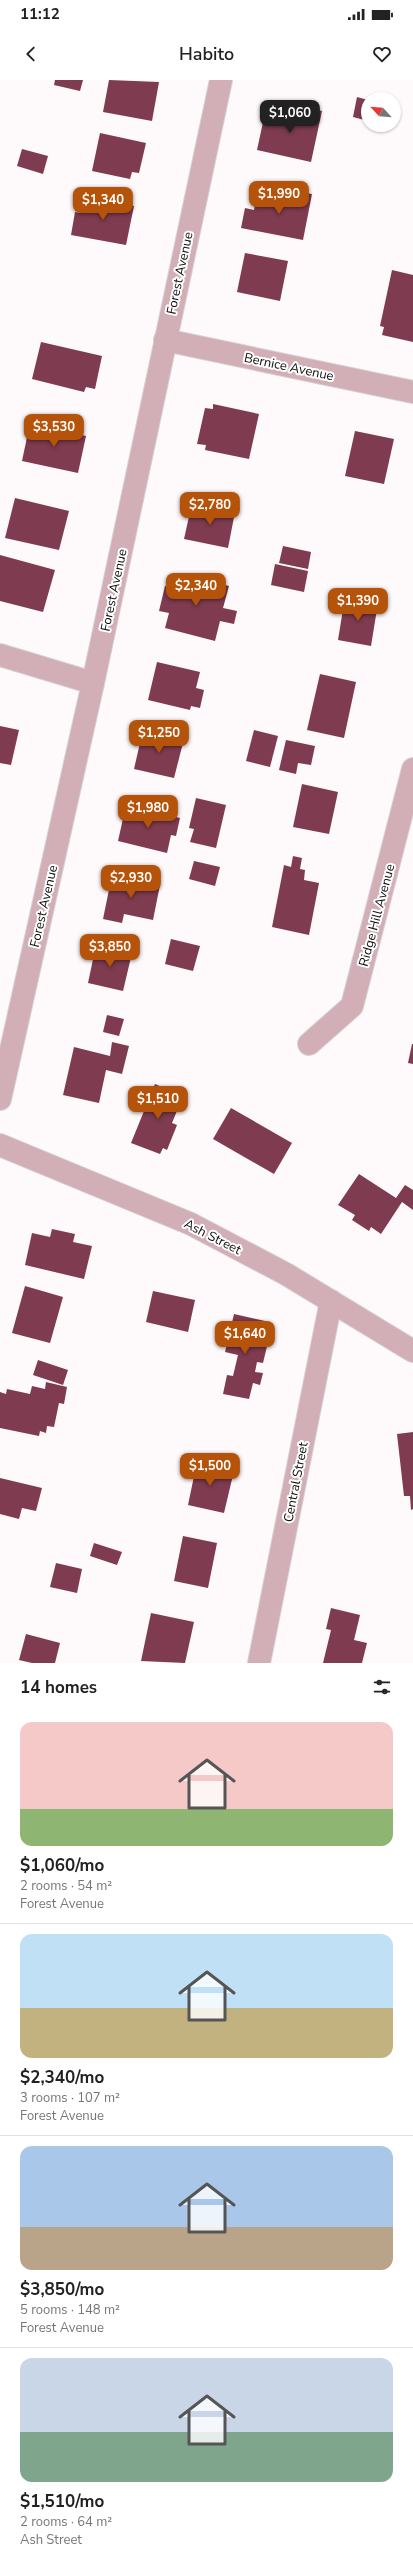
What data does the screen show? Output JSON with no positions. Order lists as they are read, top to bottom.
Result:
{
  "streets": {
    "street": [
      "Forest Avenue",
      "Bernice Avenue",
      "Ridge Hill Avenue",
      "Ash Street",
      "Central Street"
    ]
  },
  "crossings": [
    ["Forest Avenue", "Bernice Avenue"],
    ["Ash Street", "Central Street"]
  ],
  "north": "top left",
  "page": {
    "status": "11:12",
    "header": "Habito",
    "price": [
      "$1,060",
      "$1,990",
      "$1,340",
      "$3,530",
      "$2,780",
      "$2,340",
      "$1,390",
      "$1,250",
      "$1,980",
      "$2,930",
      "$3,850",
      "$1,510",
      "$1,640",
      "$1,500"
    ],
    "heading": "14 homes",
    "list": [
      {
        "name": "$1,060/mo",
        "note": "2 rooms · 54 m² · Forest Avenue"
      },
      {
        "name": "$2,340/mo",
        "note": "3 rooms · 107 m² · Forest Avenue"
      },
      {
        "name": "$3,850/mo",
        "note": "5 rooms · 148 m² · Forest Avenue"
      },
      {
        "name": "$1,510/mo",
        "note": "2 rooms · 64 m² · Ash Street"
      }
    ]
  }
}
